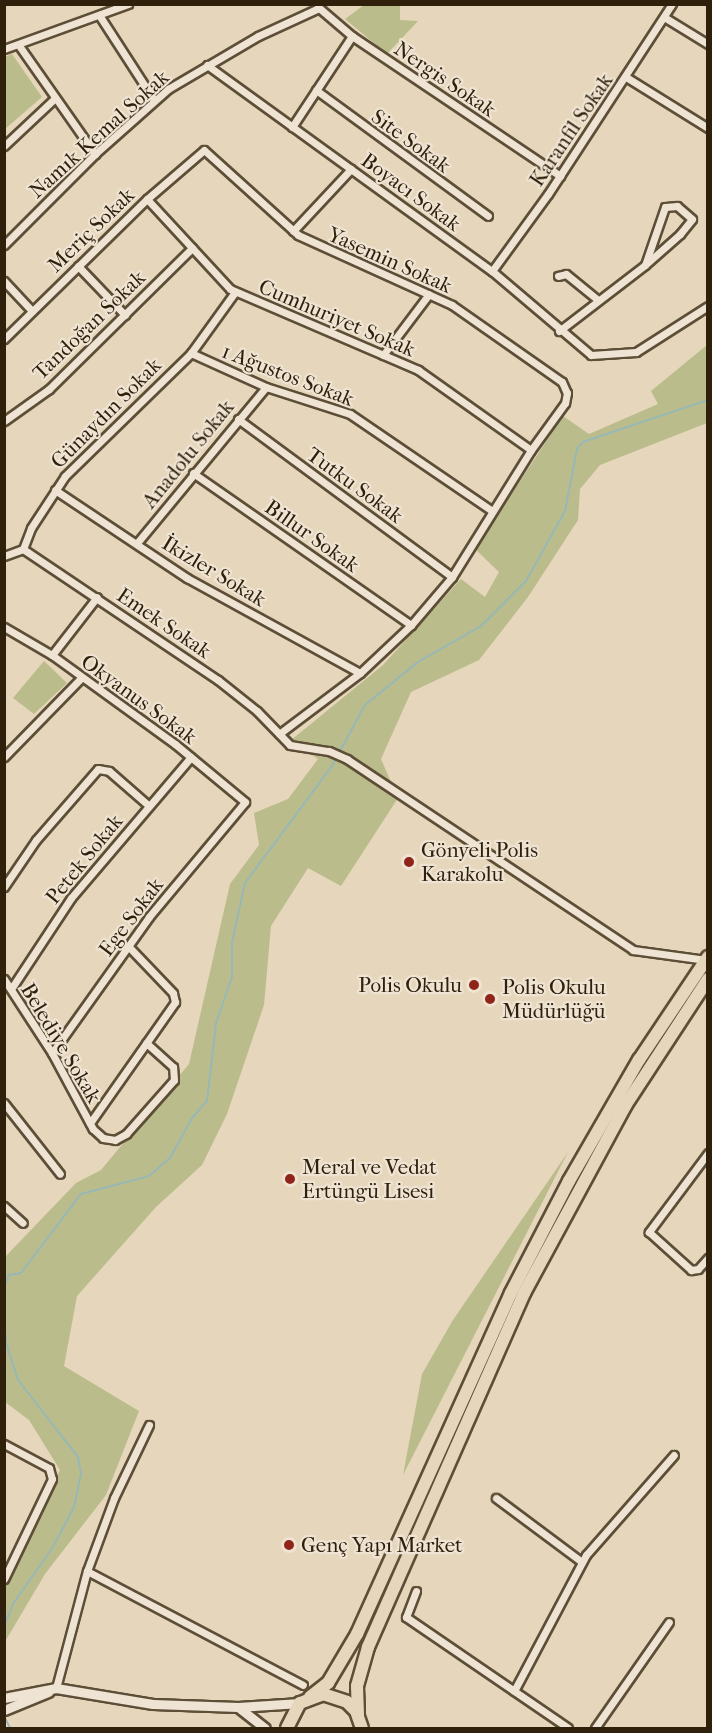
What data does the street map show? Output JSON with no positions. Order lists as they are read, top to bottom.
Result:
{
  "streets": {
    "street": [
      "Nergis Sokak",
      "Karanfil Sokak",
      "Namık Kemal Sokak",
      "Site Sokak",
      "Boyacı Sokak",
      "Meriç Sokak",
      "Yasemin Sokak",
      "Cumhuriyet Sokak",
      "Tandoğan Sokak",
      "1 Ağustos Sokak",
      "Günaydın Sokak",
      "Anadolu Sokak",
      "Tutku Sokak",
      "Billur Sokak",
      "İkizler Sokak",
      "Emek Sokak",
      "Okyanus Sokak",
      "Petek Sokak",
      "Ege Sokak",
      "Belediye Sokak"
    ]
  },
  "crossings": [
    ["Nergis Sokak", "Karanfil Sokak"],
    ["Nergis Sokak", "Namık Kemal Sokak"],
    ["Karanfil Sokak", "Boyacı Sokak"],
    ["Namık Kemal Sokak", "Boyacı Sokak"],
    ["Meriç Sokak", "Yasemin Sokak"],
    ["Meriç Sokak", "Cumhuriyet Sokak"],
    ["Yasemin Sokak", "Cumhuriyet Sokak"],
    ["Cumhuriyet Sokak", "Tandoğan Sokak"],
    ["Cumhuriyet Sokak", "Günaydın Sokak"],
    ["1 Ağustos Sokak", "Günaydın Sokak"],
    ["1 Ağustos Sokak", "Anadolu Sokak"],
    ["Günaydın Sokak", "İkizler Sokak"],
    ["Günaydın Sokak", "Emek Sokak"],
    ["Anadolu Sokak", "Tutku Sokak"],
    ["Anadolu Sokak", "Billur Sokak"],
    ["Anadolu Sokak", "İkizler Sokak"],
    ["Okyanus Sokak", "Petek Sokak"],
    ["Okyanus Sokak", "Ege Sokak"],
    ["Petek Sokak", "Belediye Sokak"],
    ["Ege Sokak", "Belediye Sokak"]
  ],
  "places": [
    "Gönyeli Polis Karakolu",
    "Polis Okulu",
    "Polis Okulu Müdürlüğü",
    "Meral ve Vedat Ertüngü Lisesi",
    "Genç Yapı Market"
  ]
}
